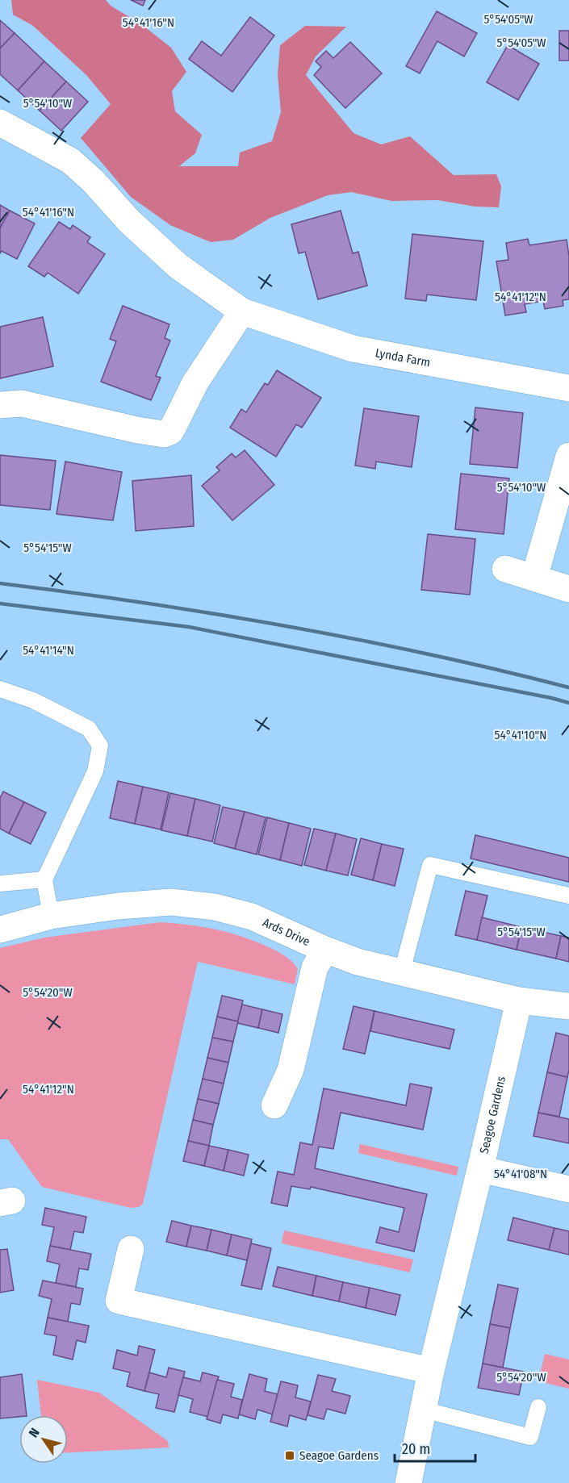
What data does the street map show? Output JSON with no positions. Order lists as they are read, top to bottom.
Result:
{
  "streets": {
    "street": ["Lynda Farm", "Ards Drive", "Seagoe Gardens"]
  },
  "crossings": [
    ["Ards Drive", "Seagoe Gardens"]
  ],
  "places": {
    "transit": ["Seagoe Gardens"]
  },
  "scale_bar": "20 m",
  "north": "top left",
  "coordinates": [
    "5°54'05\"W",
    "54°41'16\"N",
    "5°54'10\"W",
    "54°41'12\"N",
    "5°54'15\"W",
    "54°41'14\"N",
    "54°41'10\"N",
    "5°54'20\"W",
    "54°41'08\"N"
  ]
}
